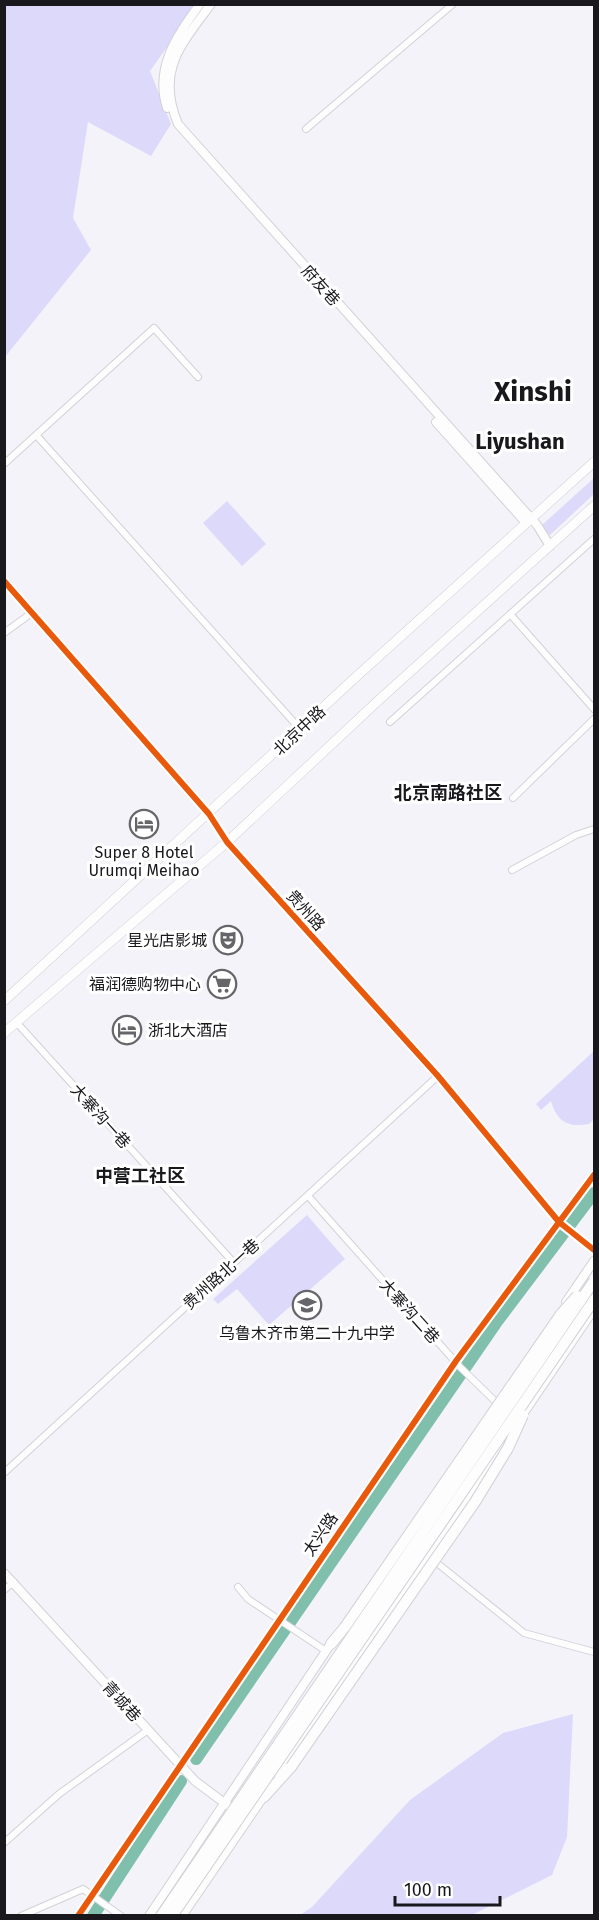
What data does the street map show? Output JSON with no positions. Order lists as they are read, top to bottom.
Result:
{
  "streets": {
    "main road": ["北京中路"],
    "street": [
      "府友巷",
      "贵州路",
      "大寨沟一巷",
      "贵州路北一巷",
      "大寨沟二巷",
      "太兴路",
      "青城巷"
    ]
  },
  "crossings": [
    ["府友巷", "北京中路"],
    ["北京中路", "贵州路"],
    ["北京中路", "大寨沟一巷"],
    ["贵州路", "贵州路北一巷"],
    ["贵州路", "太兴路"],
    ["大寨沟一巷", "贵州路北一巷"],
    ["贵州路北一巷", "大寨沟二巷"],
    ["大寨沟二巷", "太兴路"],
    ["太兴路", "青城巷"]
  ],
  "districts": [
    "Xinshi",
    "Liyushan",
    "北京南路社区",
    "中营工社区"
  ],
  "places": {
    "hotel": ["Super 8 Hotel Urumqi Meihao", "浙北大酒店"],
    "theatre": ["星光店影城"],
    "supermarket": ["福润德购物中心"],
    "school or university": ["乌鲁木齐市第二十九中学"]
  },
  "scale_bar": "100 m"
}
